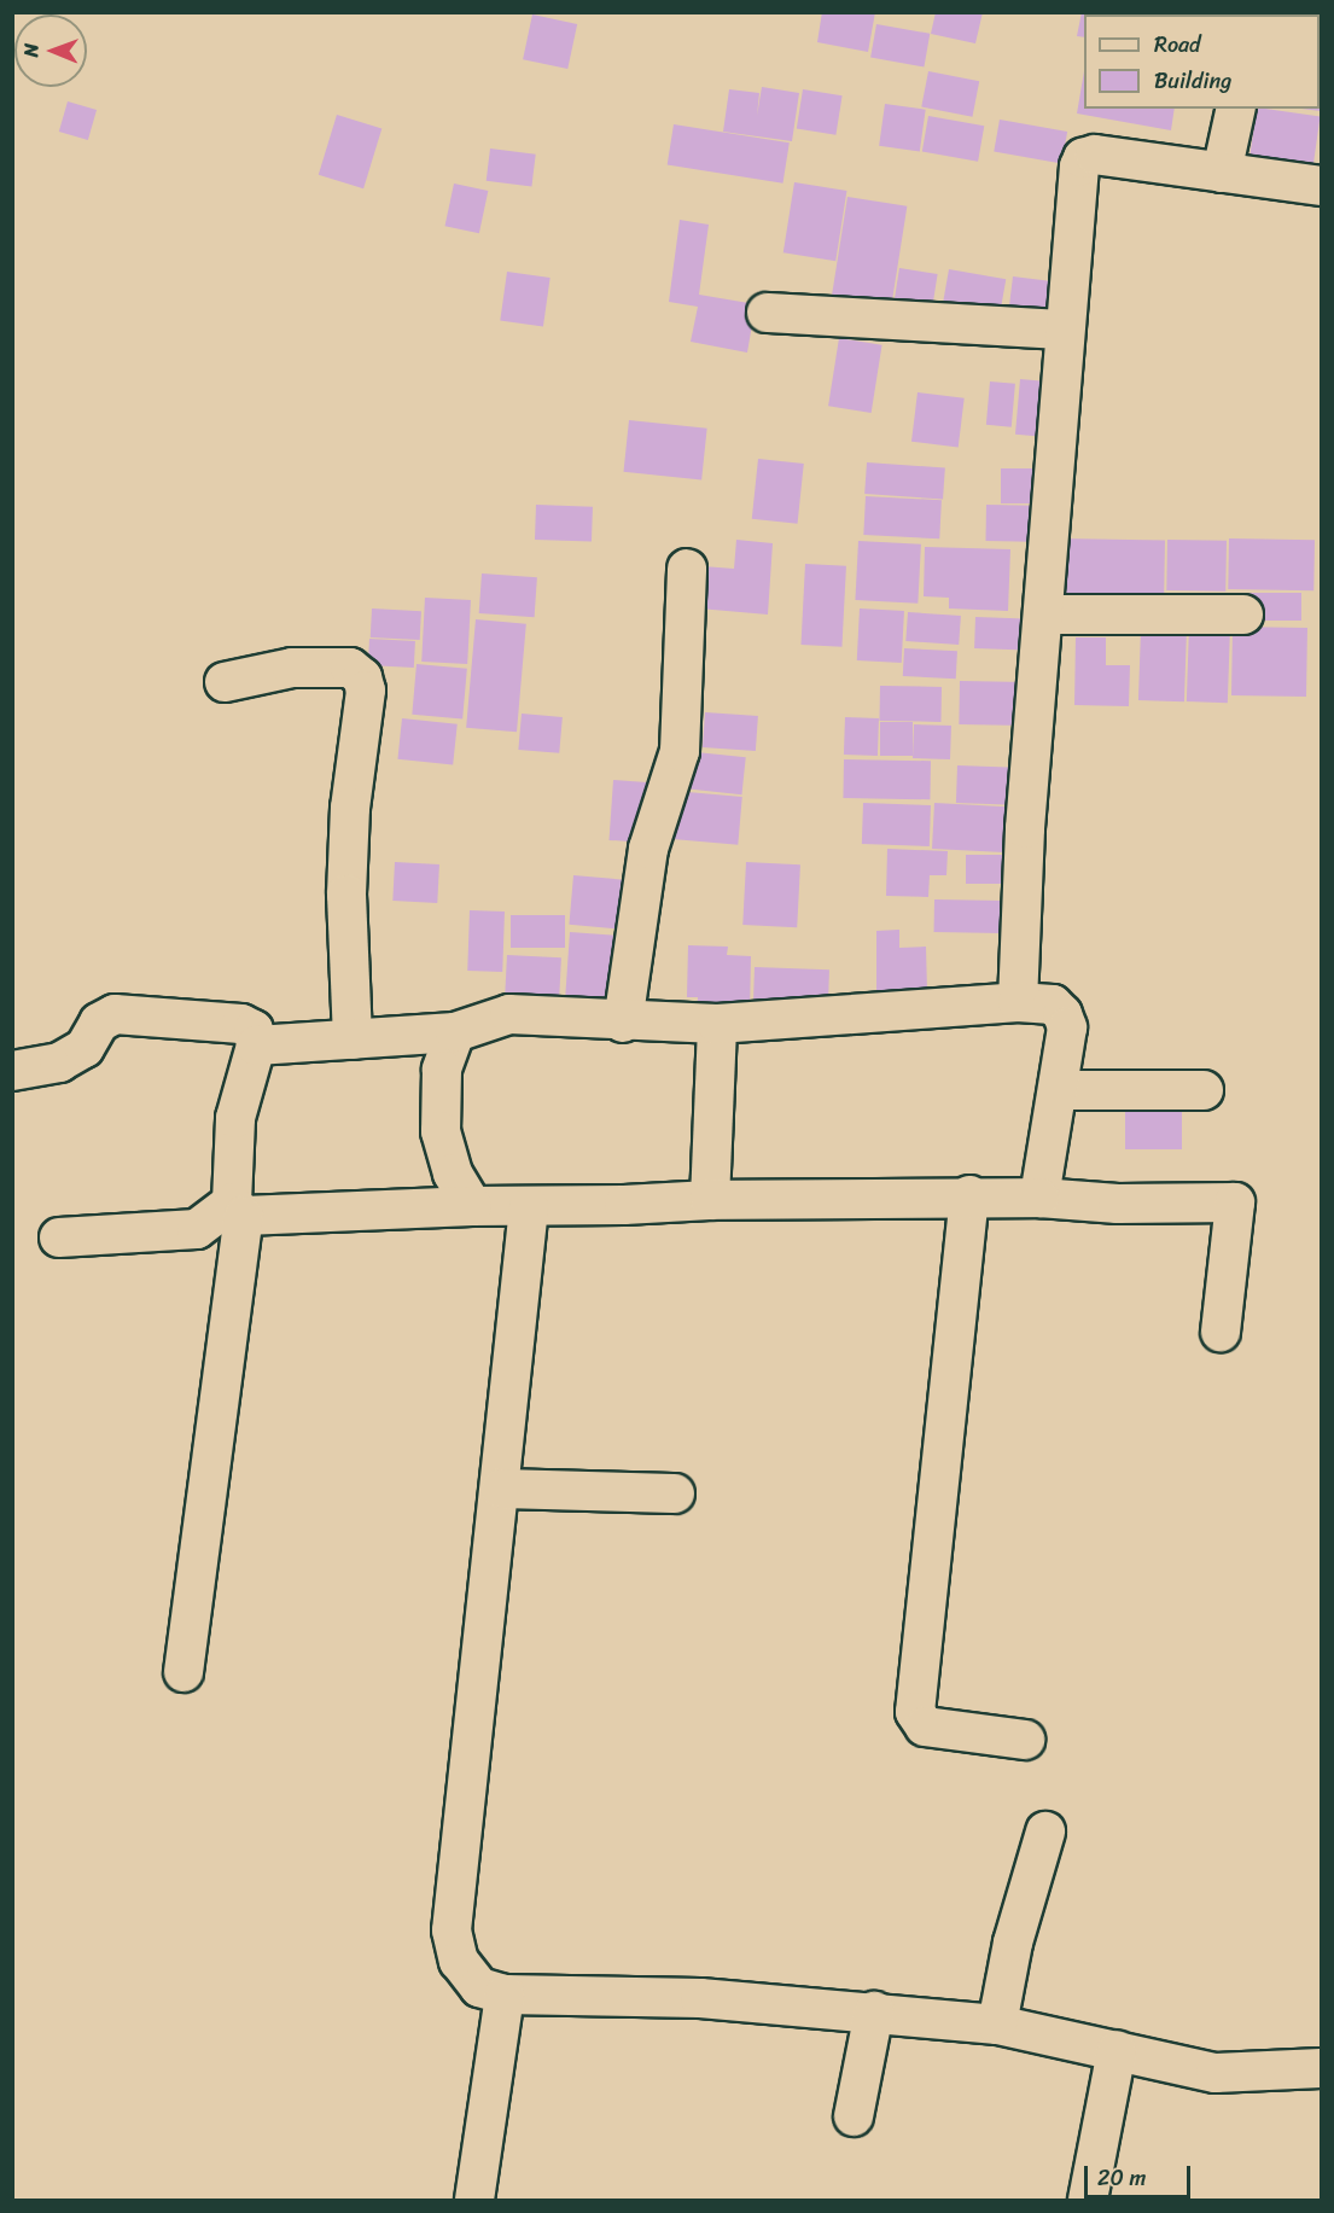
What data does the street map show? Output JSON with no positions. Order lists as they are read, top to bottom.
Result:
{
  "legend": ["Road", "Building"],
  "scale_bar": "20 m",
  "north": "left"
}
